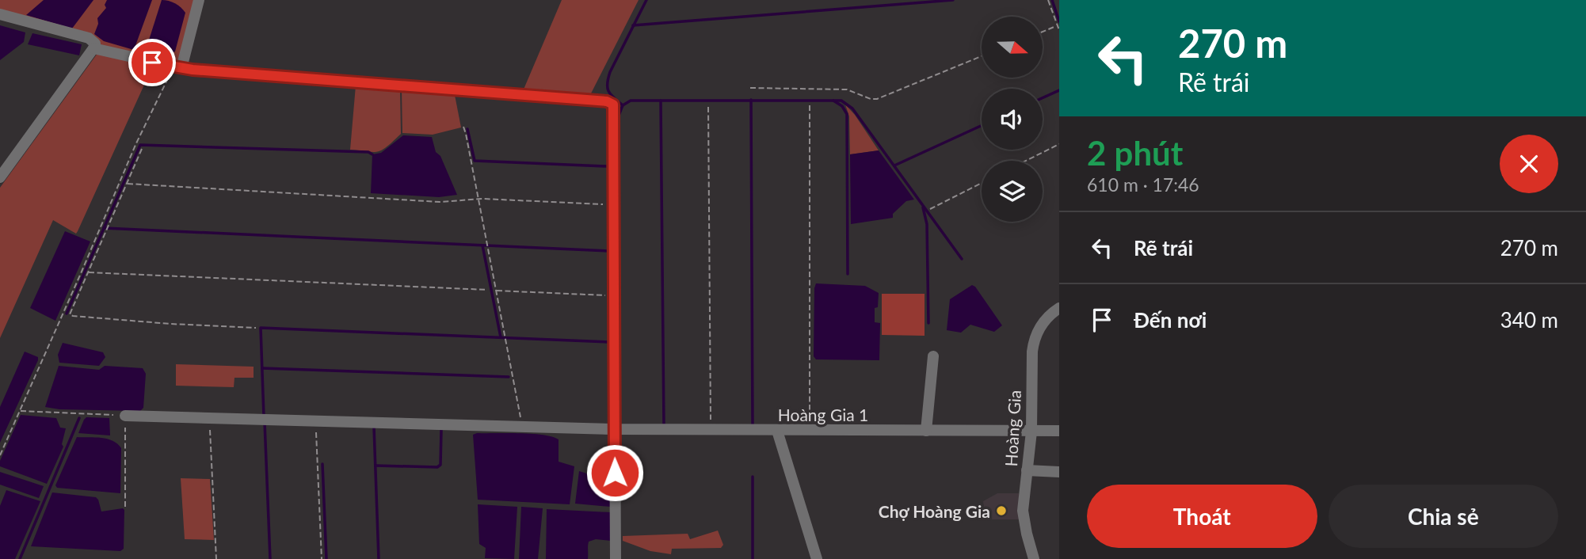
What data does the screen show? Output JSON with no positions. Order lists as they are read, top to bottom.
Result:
{
  "streets": {
    "street": ["Hoàng Gia 1", "Hoàng Gia"]
  },
  "crossings": [
    ["Hoàng Gia 1", "Hoàng Gia"]
  ],
  "places": ["Chợ Hoàng Gia"],
  "north": "right",
  "page": {
    "turn": ["270 m", "Rẽ trái"],
    "heading": ["2 phút", "610 m · 17:46"],
    "list": [
      {
        "name": "Rẽ trái",
        "value": "270 m"
      },
      {
        "name": "Đến nơi",
        "value": "340 m"
      }
    ],
    "buttons": ["Thoát", "Chia sẻ"]
  }
}
